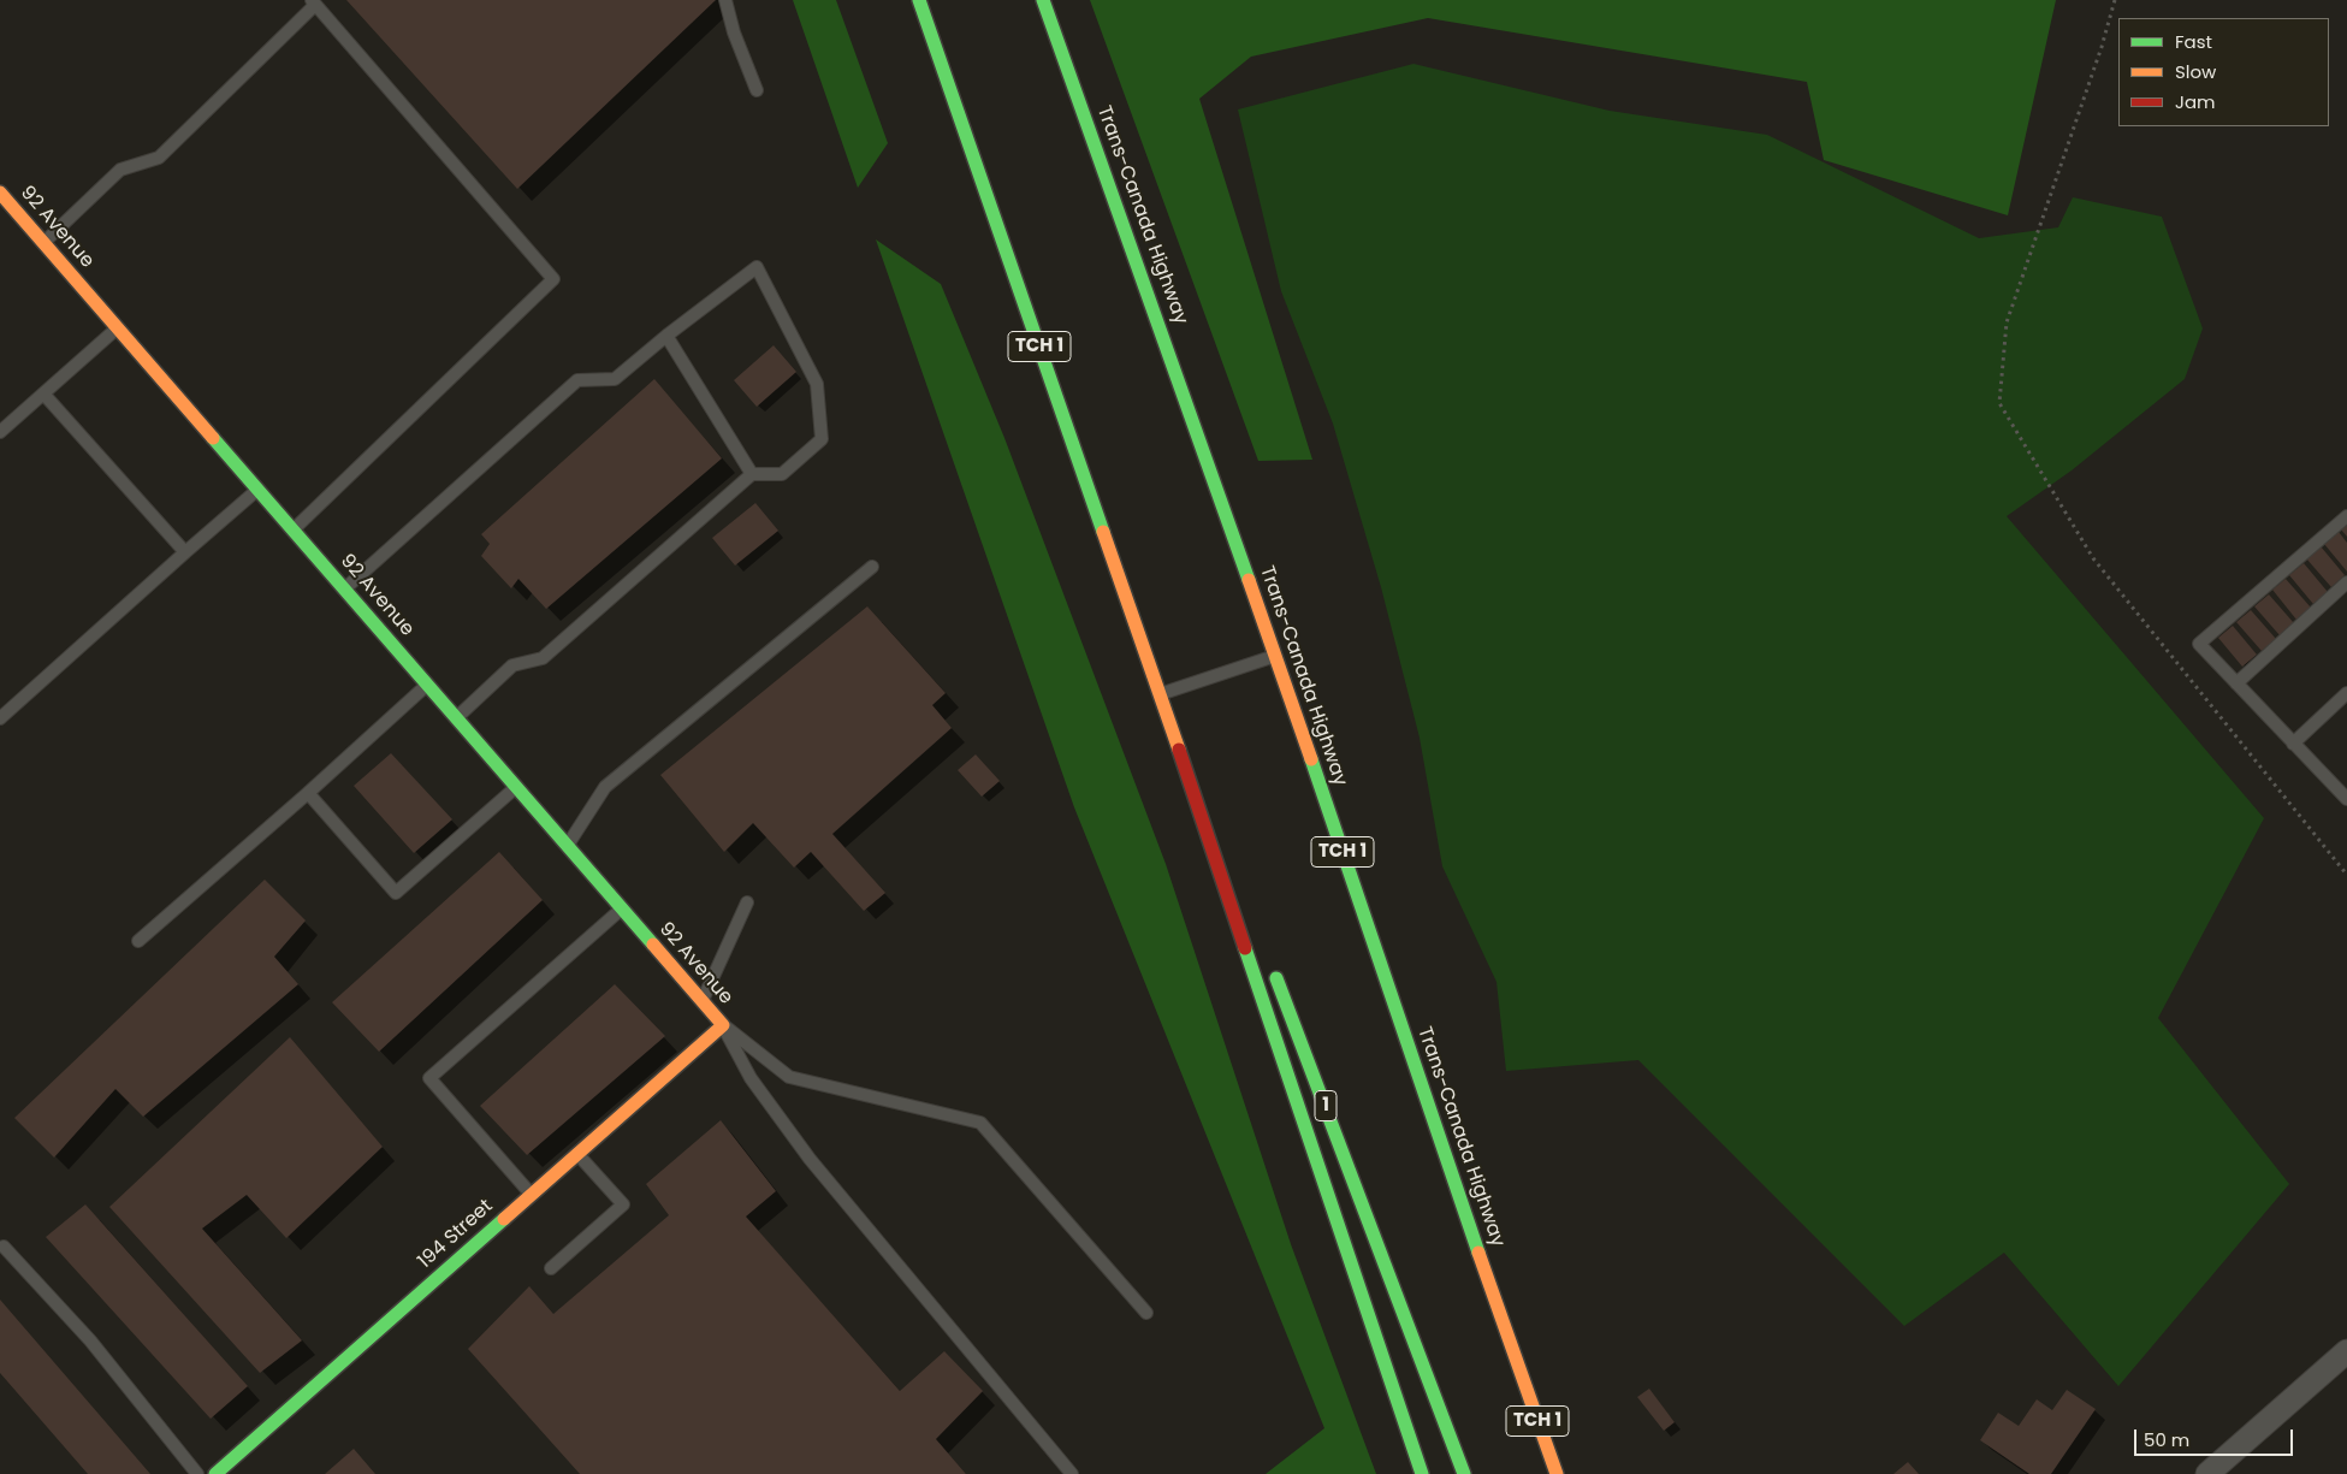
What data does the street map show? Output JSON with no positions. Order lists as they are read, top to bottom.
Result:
{
  "streets": {
    "main road": [
      "Trans-Canada Highway",
      "92 Avenue",
      "TCH 1",
      "1",
      "194 Street"
    ]
  },
  "crossings": [
    ["92 Avenue", "194 Street"]
  ],
  "legend": ["Fast", "Slow", "Jam"],
  "scale_bar": "50 m"
}
